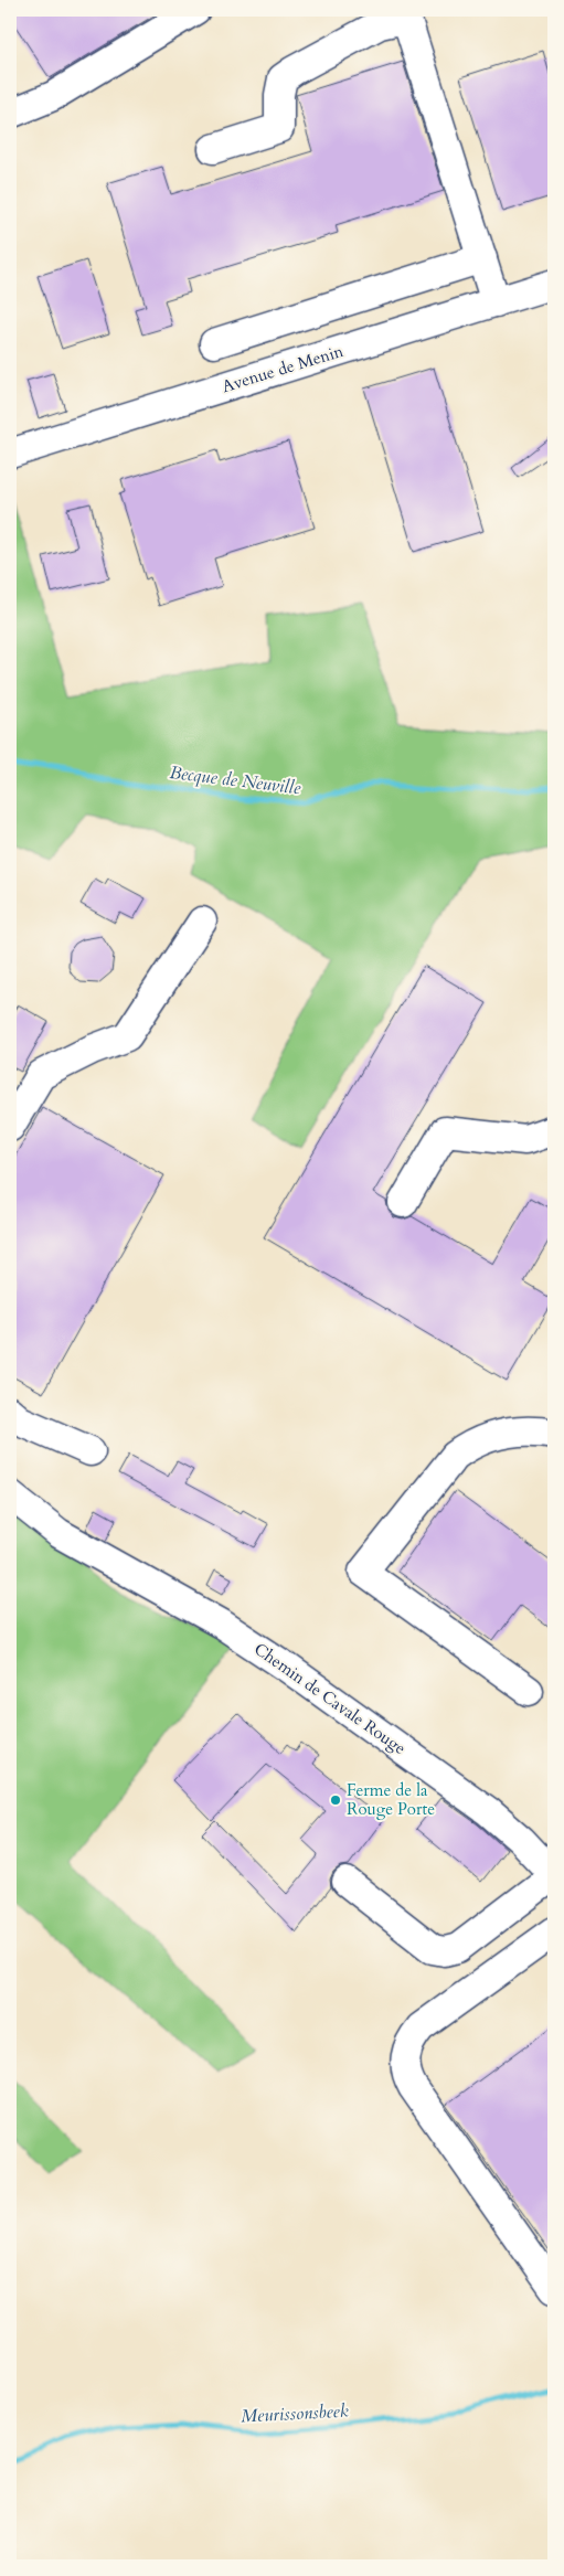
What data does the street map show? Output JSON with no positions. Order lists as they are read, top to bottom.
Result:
{
  "streets": {
    "street": ["Avenue de Menin", "Chemin de Cavale Rouge"]
  },
  "water": ["Becque de Neuville", "Meurissonsbeek"],
  "places": ["Ferme de la Rouge Porte"]
}
